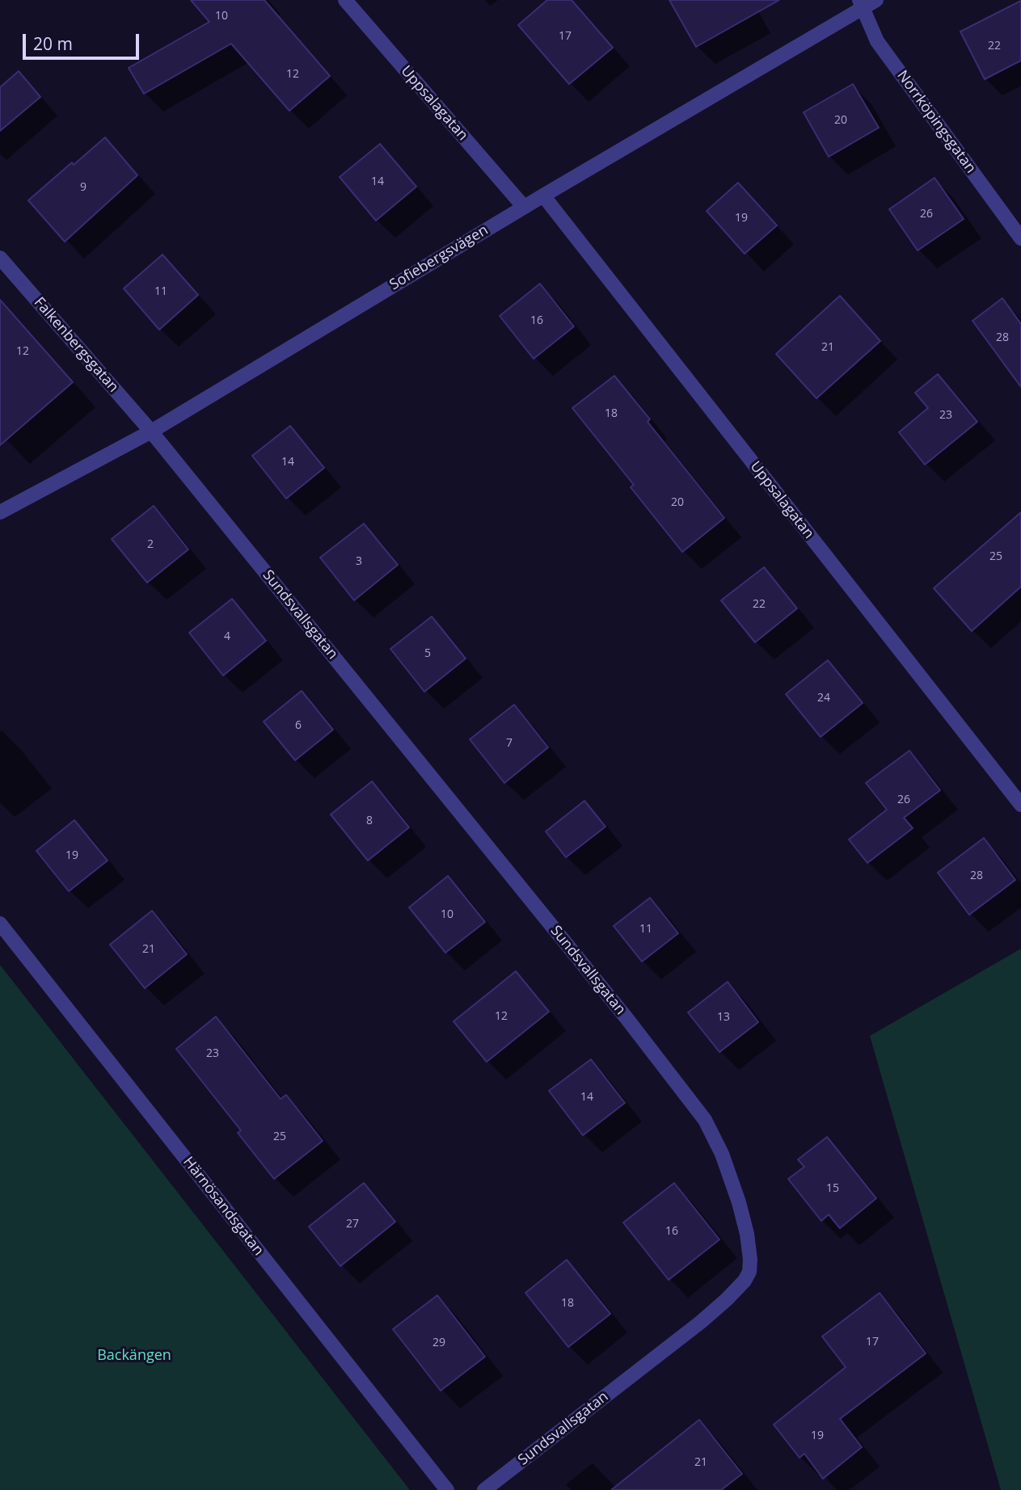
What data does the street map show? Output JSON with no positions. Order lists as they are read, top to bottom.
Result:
{
  "streets": {
    "street": [
      "Uppsalagatan",
      "Norrköpingsgatan",
      "Sofiebergsvägen",
      "Falkenbergsgatan",
      "Sundsvallsgatan",
      "Härnösandsgatan"
    ]
  },
  "crossings": [
    ["Uppsalagatan", "Sofiebergsvägen"],
    ["Norrköpingsgatan", "Sofiebergsvägen"],
    ["Sofiebergsvägen", "Falkenbergsgatan"],
    ["Sofiebergsvägen", "Sundsvallsgatan"],
    ["Falkenbergsgatan", "Sundsvallsgatan"]
  ],
  "parks": ["Backängen"],
  "house_numbers": [
    "10",
    "17",
    "22",
    "12",
    "20",
    "14",
    "9",
    "26",
    "19",
    "11",
    "16",
    "28",
    "21",
    "12",
    "18",
    "23",
    "14",
    "20",
    "2",
    "25",
    "3",
    "22",
    "4",
    "5",
    "24",
    "6",
    "7",
    "26",
    "8",
    "19",
    "28",
    "10",
    "11",
    "21",
    "12",
    "13",
    "23",
    "14",
    "25",
    "15",
    "27",
    "16",
    "18",
    "17",
    "29",
    "19",
    "21"
  ],
  "scale_bar": "20 m"
}
